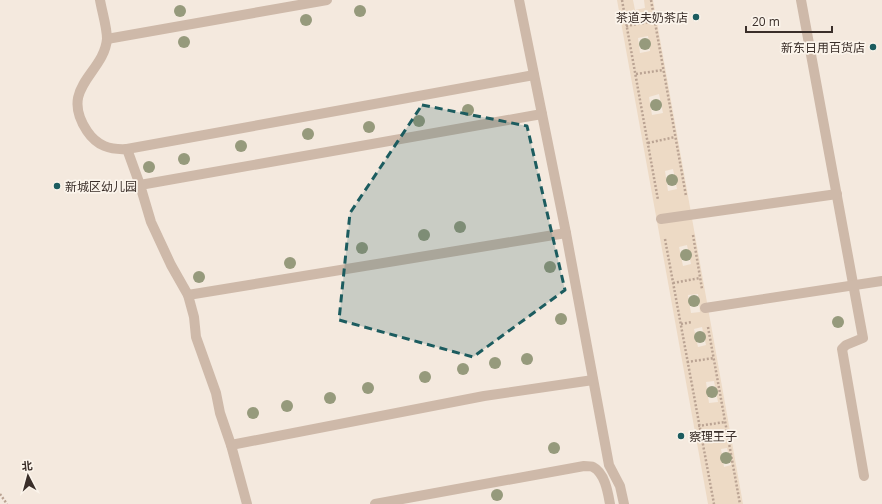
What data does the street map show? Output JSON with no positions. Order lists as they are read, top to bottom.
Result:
{
  "places": [
    "茶道夫奶茶店",
    "新东日用百货店",
    "新城区幼儿园",
    "察理王子"
  ],
  "scale_bar": "20 m",
  "north": "top"
}
